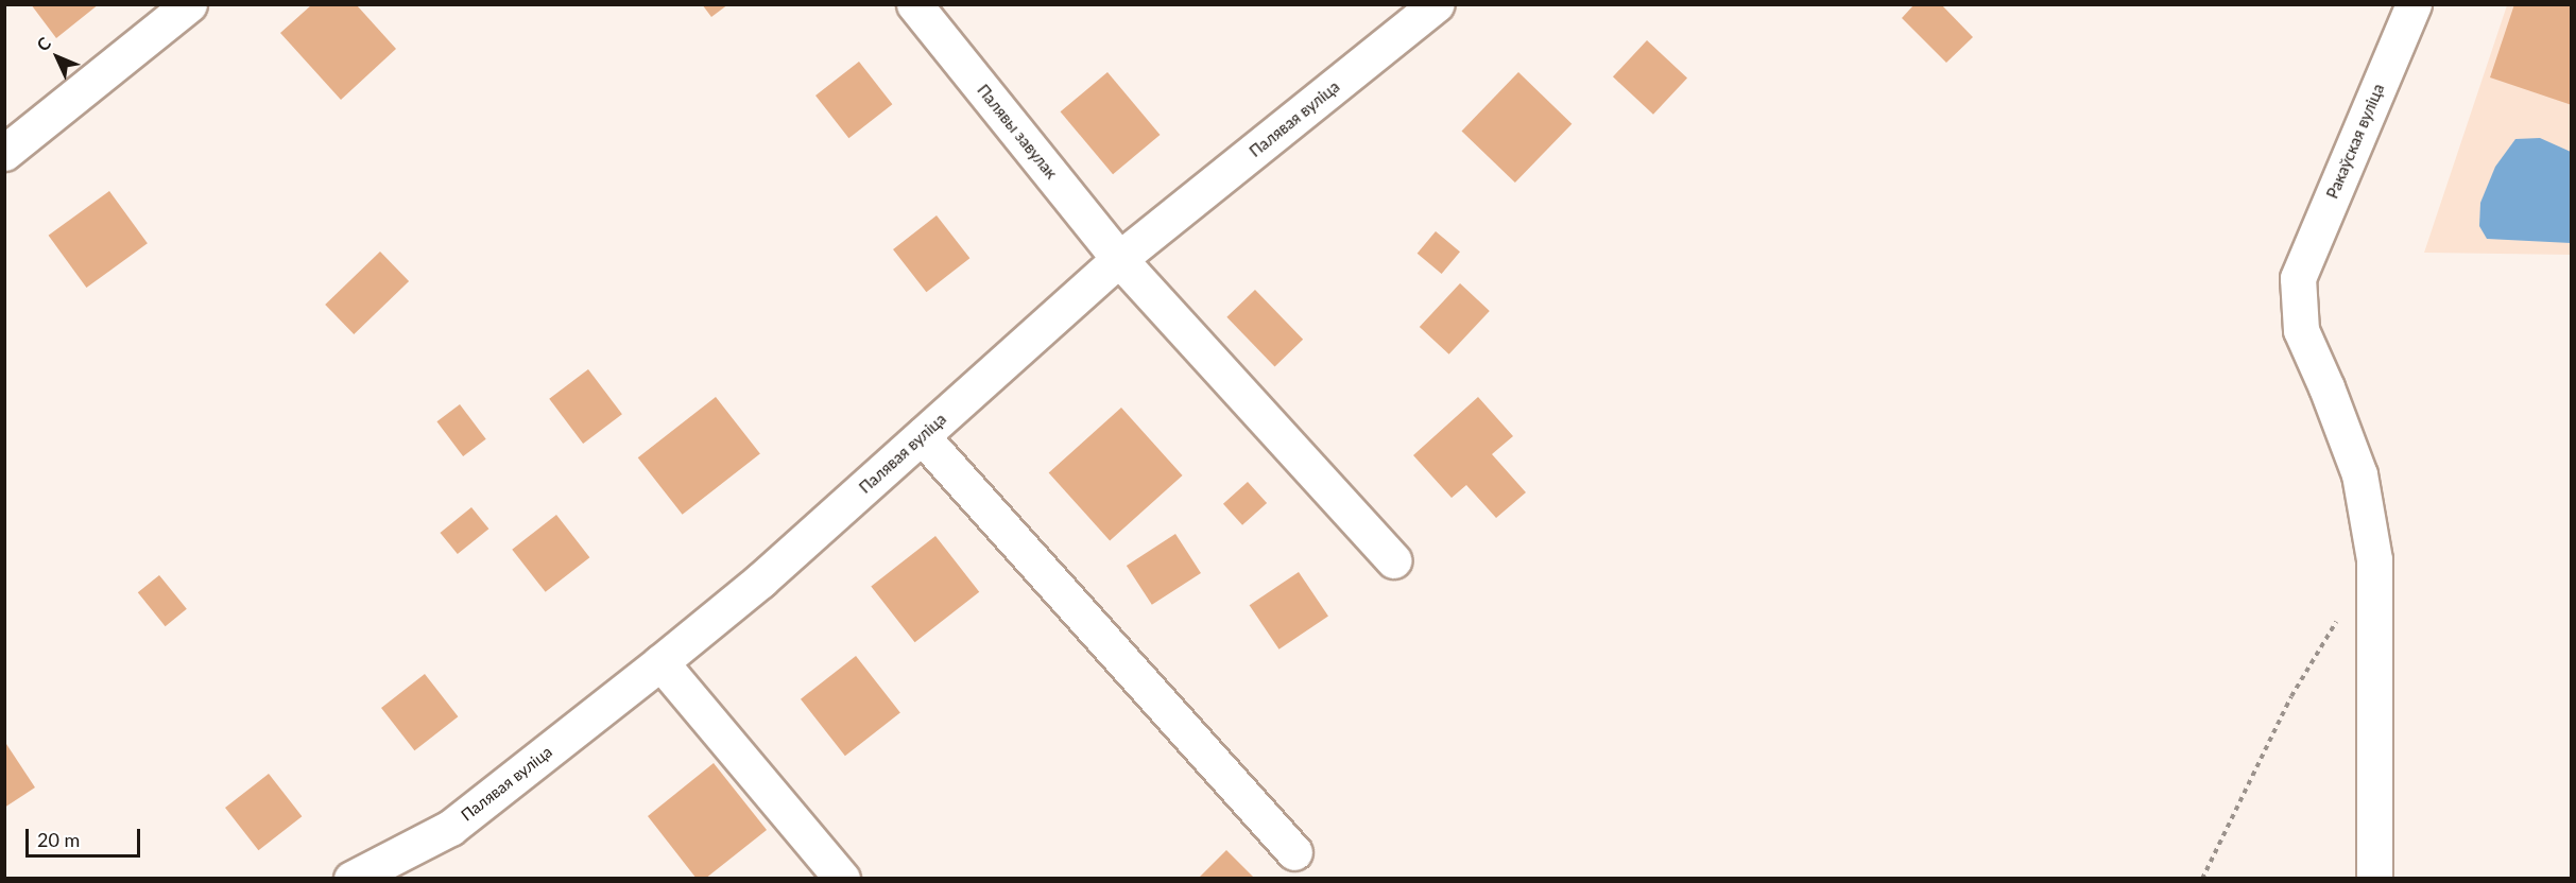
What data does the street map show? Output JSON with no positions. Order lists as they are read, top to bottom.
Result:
{
  "streets": {
    "street": ["Палявая вуліца", "Палявы завулак", "Ракаўская вуліца"]
  },
  "crossings": [
    ["Палявая вуліца", "Палявы завулак"]
  ],
  "scale_bar": "20 m",
  "north": "top left"
}
